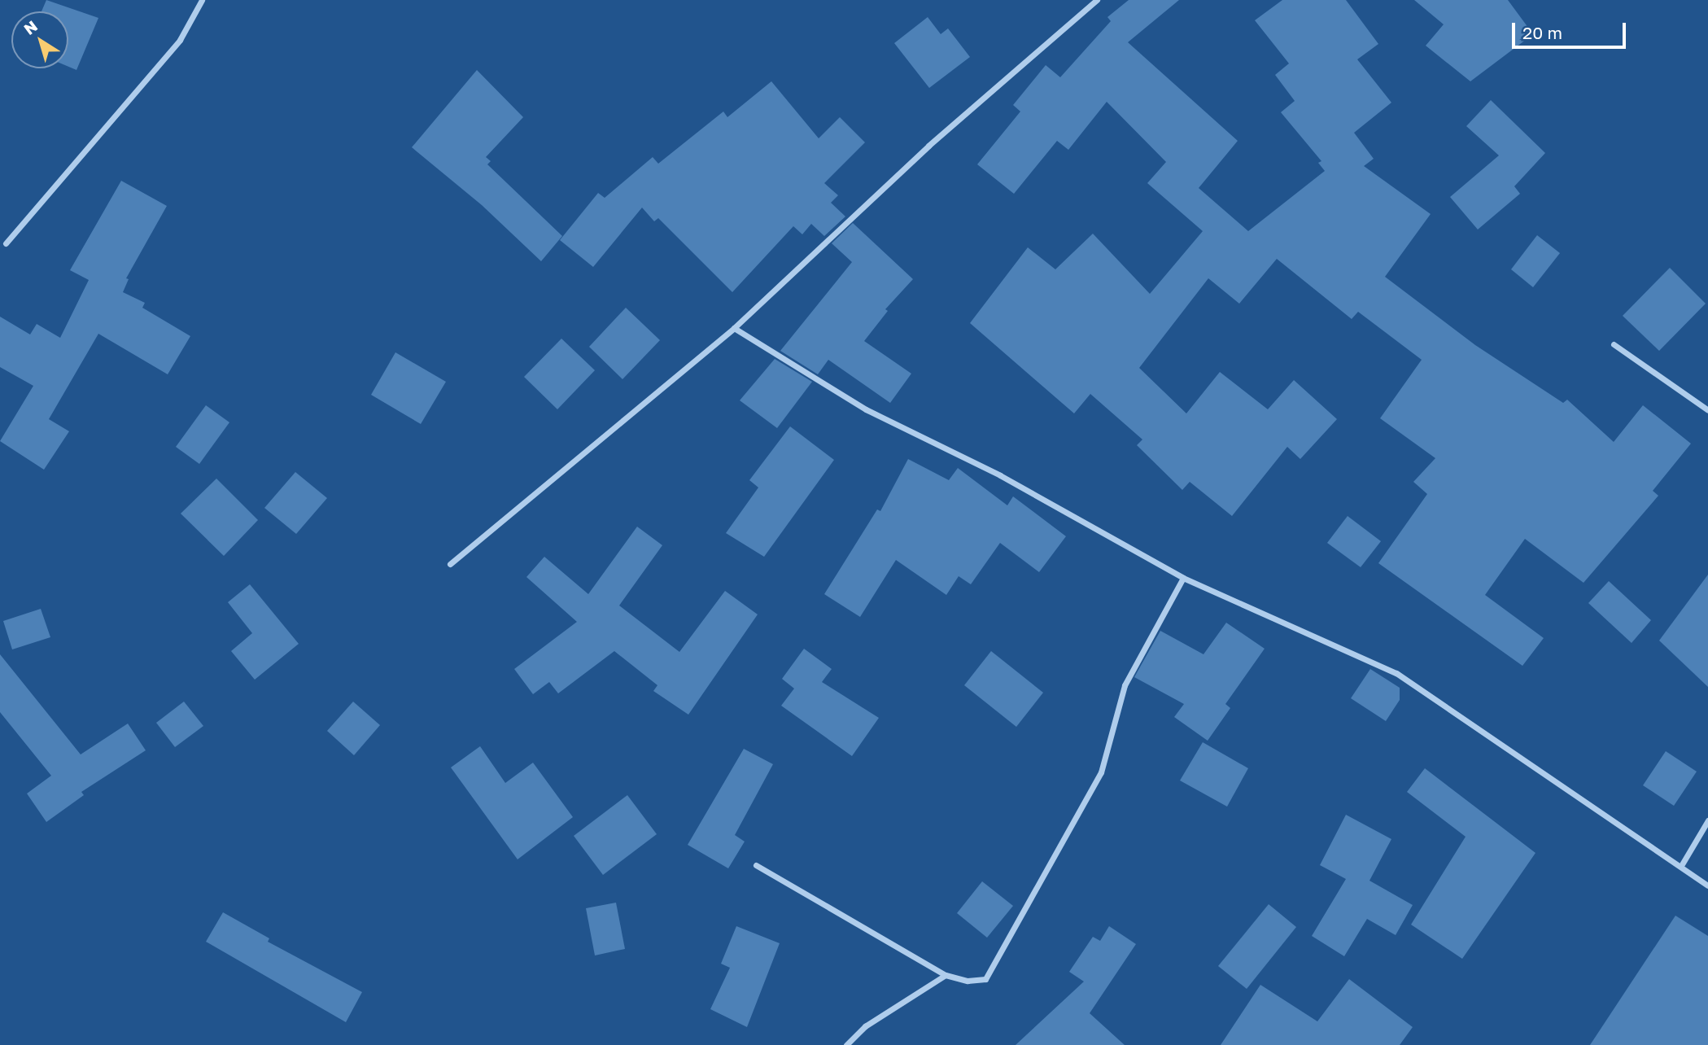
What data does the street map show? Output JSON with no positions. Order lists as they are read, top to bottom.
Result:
{
  "scale_bar": "20 m",
  "north": "top left"
}
